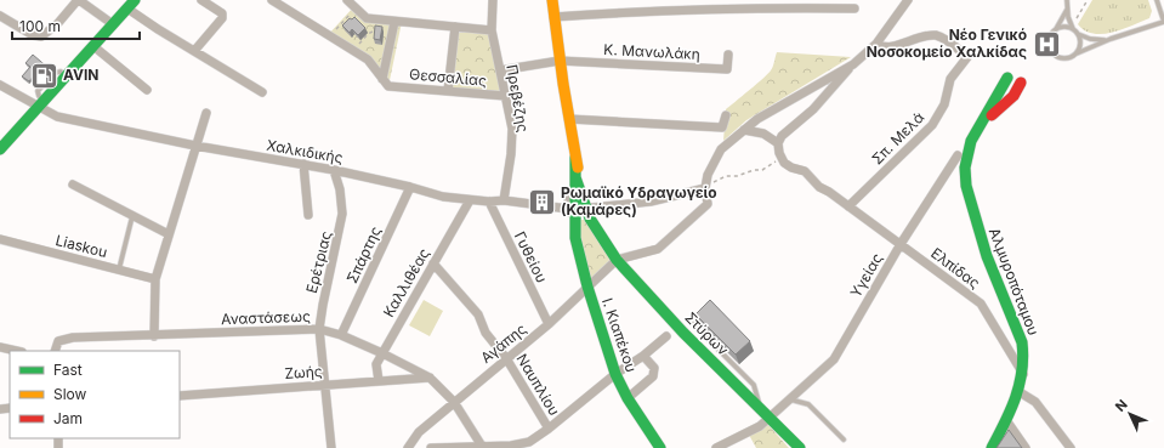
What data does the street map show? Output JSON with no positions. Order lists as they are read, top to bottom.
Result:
{
  "streets": {
    "street": [
      "Κ. Μανωλάκη",
      "Θεσσαλίας",
      "Πρεβέζης",
      "Σπ. Μελά",
      "Χαλκιδικής",
      "Liaskou",
      "Σπάρτης",
      "Γυθείου",
      "Ερέτριας",
      "Ελπίδας",
      "Υγείας",
      "Αλμυροπόταμου",
      "Καλλιθέας",
      "Αναστάσεως",
      "Στύρων",
      "Ι. Κιαπέκου",
      "Αγάπης",
      "Ζωής",
      "Ναυπλίου"
    ]
  },
  "crossings": [
    ["Κ. Μανωλάκη", "Στύρων"],
    ["Θεσσαλίας", "Πρεβέζης"],
    ["Πρεβέζης", "Χαλκιδικής"],
    ["Σπ. Μελά", "Ελπίδας"],
    ["Χαλκιδικής", "Σπάρτης"],
    ["Χαλκιδικής", "Γυθείου"],
    ["Χαλκιδικής", "Ερέτριας"],
    ["Χαλκιδικής", "Καλλιθέας"],
    ["Χαλκιδικής", "Ι. Κιαπέκου"],
    ["Σπάρτης", "Αναστάσεως"],
    ["Γυθείου", "Αγάπης"],
    ["Ερέτριας", "Αναστάσεως"],
    ["Ερέτριας", "Ζωής"],
    ["Ελπίδας", "Υγείας"],
    ["Ελπίδας", "Αλμυροπόταμου"],
    ["Υγείας", "Στύρων"],
    ["Καλλιθέας", "Αναστάσεως"],
    ["Καλλιθέας", "Ζωής"],
    ["Καλλιθέας", "Ναυπλίου"],
    ["Αναστάσεως", "Αγάπης"],
    ["Αναστάσεως", "Ζωής"],
    ["Στύρων", "Ι. Κιαπέκου"],
    ["Στύρων", "Αγάπης"],
    ["Ι. Κιαπέκου", "Αγάπης"],
    ["Αγάπης", "Ναυπλίου"]
  ],
  "places": {
    "hospital": ["Νέο Γενικό Νοσοκομείο Χαλκίδας"],
    "fuel station": ["AVIN"],
    "building": ["Ρωμαϊκό Υδραγωγείο (Καμάρες)"]
  },
  "legend": ["Fast", "Slow", "Jam"],
  "scale_bar": "100 m",
  "north": "top left"
}
